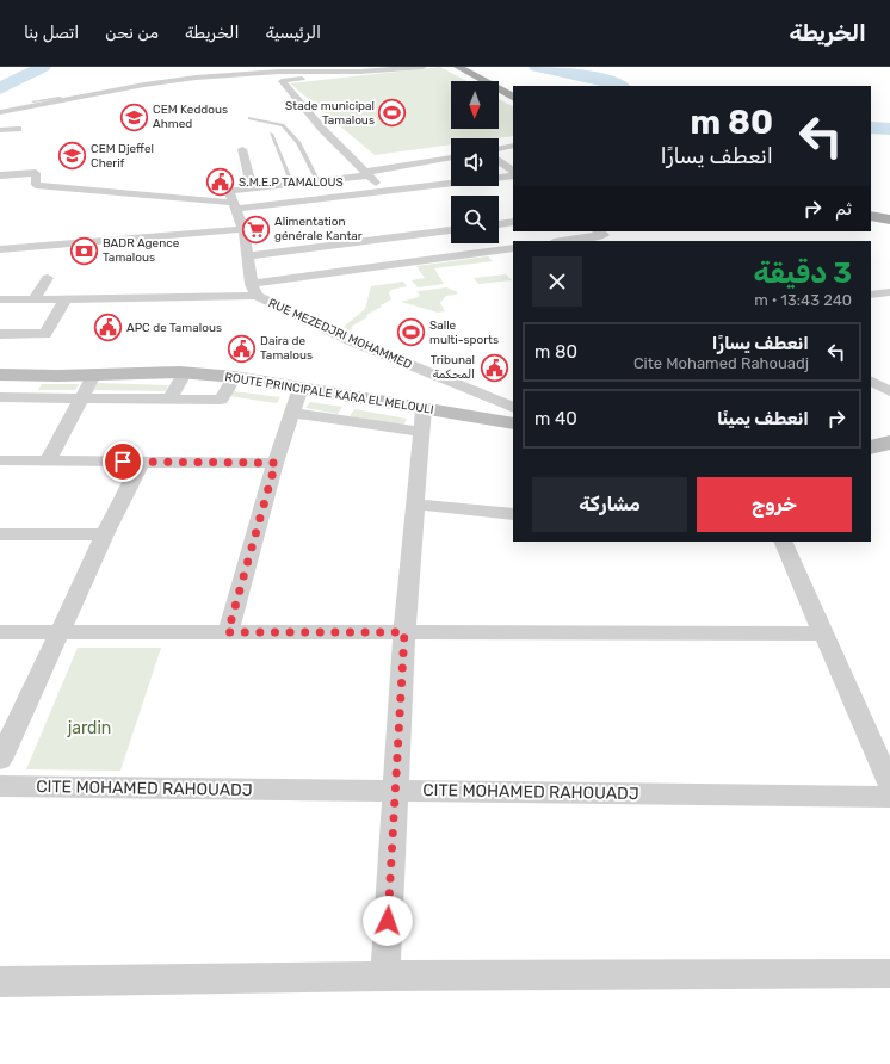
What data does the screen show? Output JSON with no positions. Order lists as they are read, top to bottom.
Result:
{
  "streets": {
    "main road": ["ROUTE PRINCIPALE KARA EL MELOULI"],
    "street": ["RUE MEZEDJRI MOHAMMED", "CITE MOHAMED RAHOUADJ"]
  },
  "parks": ["jardin"],
  "places": {
    "sports": ["Stade municipal Tamalous", "Salle multi-sports"],
    "school or university": ["CEM Keddous Ahmed", "CEM Djeffel Cherif"],
    "public building": [
      "S.M.E.P TAMALOUS",
      "APC de Tamalous",
      "Daira de Tamalous",
      "Tribunal المحكمة"
    ],
    "supermarket": ["Alimentation générale Kantar"],
    "bank": ["BADR Agence Tamalous"]
  },
  "north": "bottom",
  "page": {
    "header": "الخريطة",
    "nav": [
      "الرئيسية",
      "الخريطة",
      "من نحن",
      "اتصل بنا"
    ],
    "turn": ["80 m", "انعطف يسارًا"],
    "then": "ثم",
    "heading": ["3 دقيقة", "240 m · 13:43"],
    "list": [
      {
        "name": "انعطف يسارًا",
        "note": "Cite Mohamed Rahouadj",
        "value": "80 m"
      },
      {
        "name": "انعطف يمينًا",
        "value": "40 m"
      }
    ],
    "buttons": ["خروج", "مشاركة"]
  }
}
